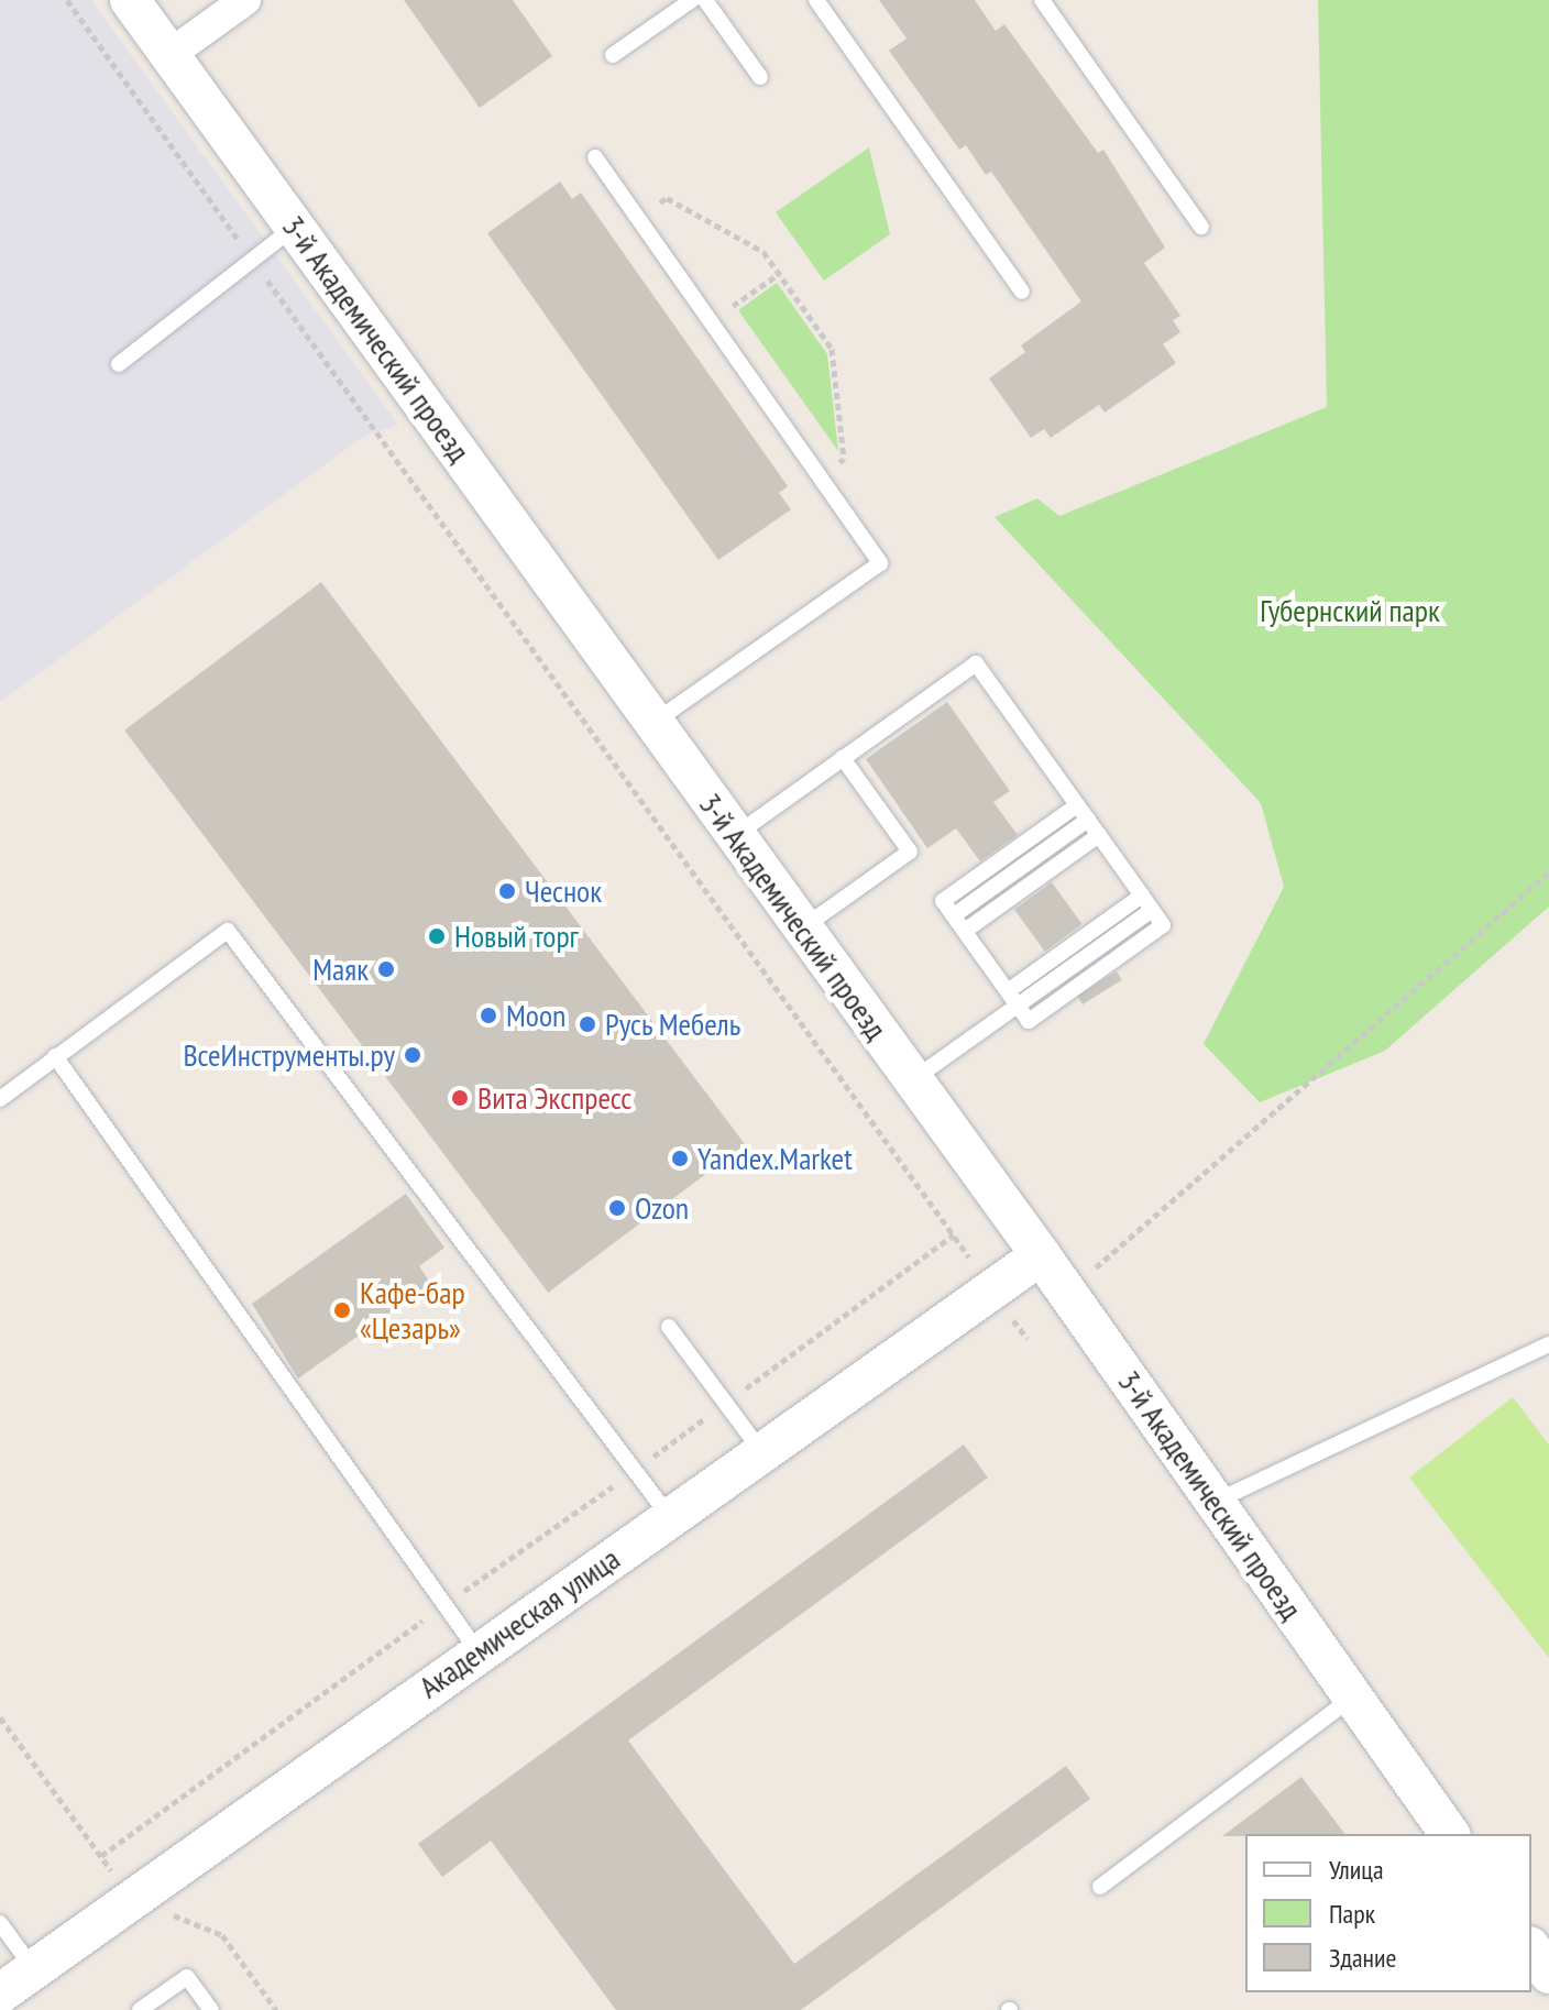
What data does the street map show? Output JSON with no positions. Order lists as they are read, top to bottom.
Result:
{
  "streets": {
    "street": ["3-й Академический проезд", "Академическая улица"]
  },
  "crossings": [
    ["3-й Академический проезд", "Академическая улица"]
  ],
  "parks": ["Губернский парк"],
  "places": [
    "Чеснок",
    "Новый торг",
    "Маяк",
    "Moon",
    "Русь Мебель",
    "ВсеИнструменты.ру",
    "Вита Экспресс",
    "Yandex.Market",
    "Ozon",
    "Кафе-бар «Цезарь»"
  ],
  "legend": ["Улица", "Парк", "Здание"]
}
